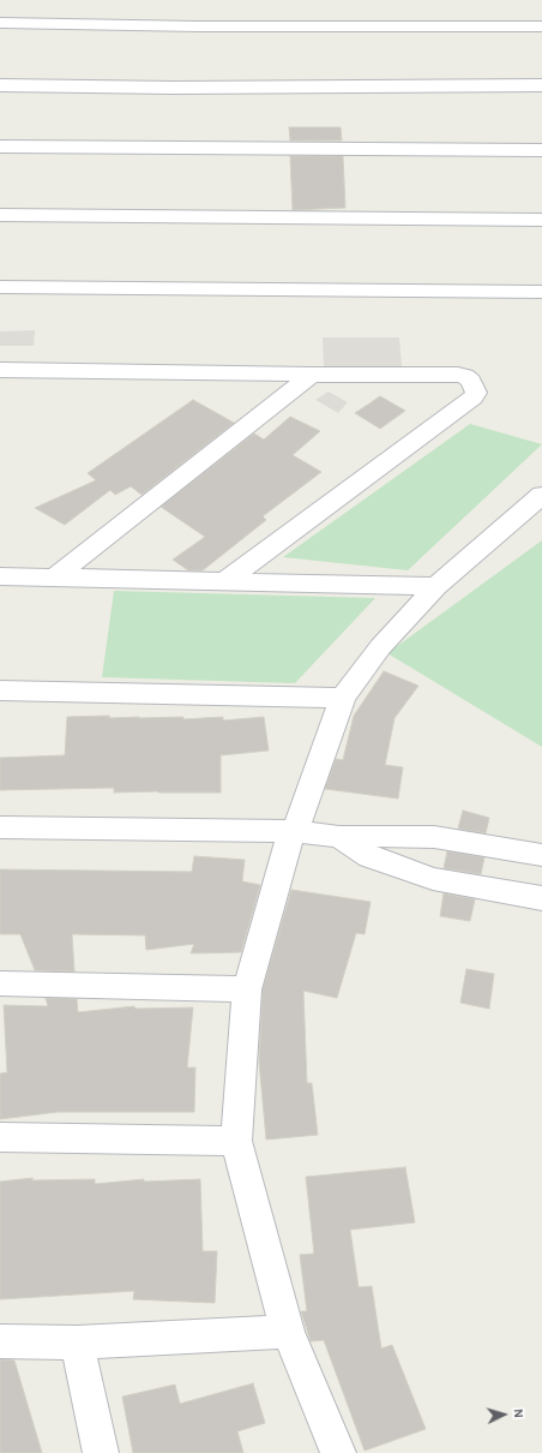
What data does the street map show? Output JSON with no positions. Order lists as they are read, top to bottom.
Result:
{
  "north": "right"
}
